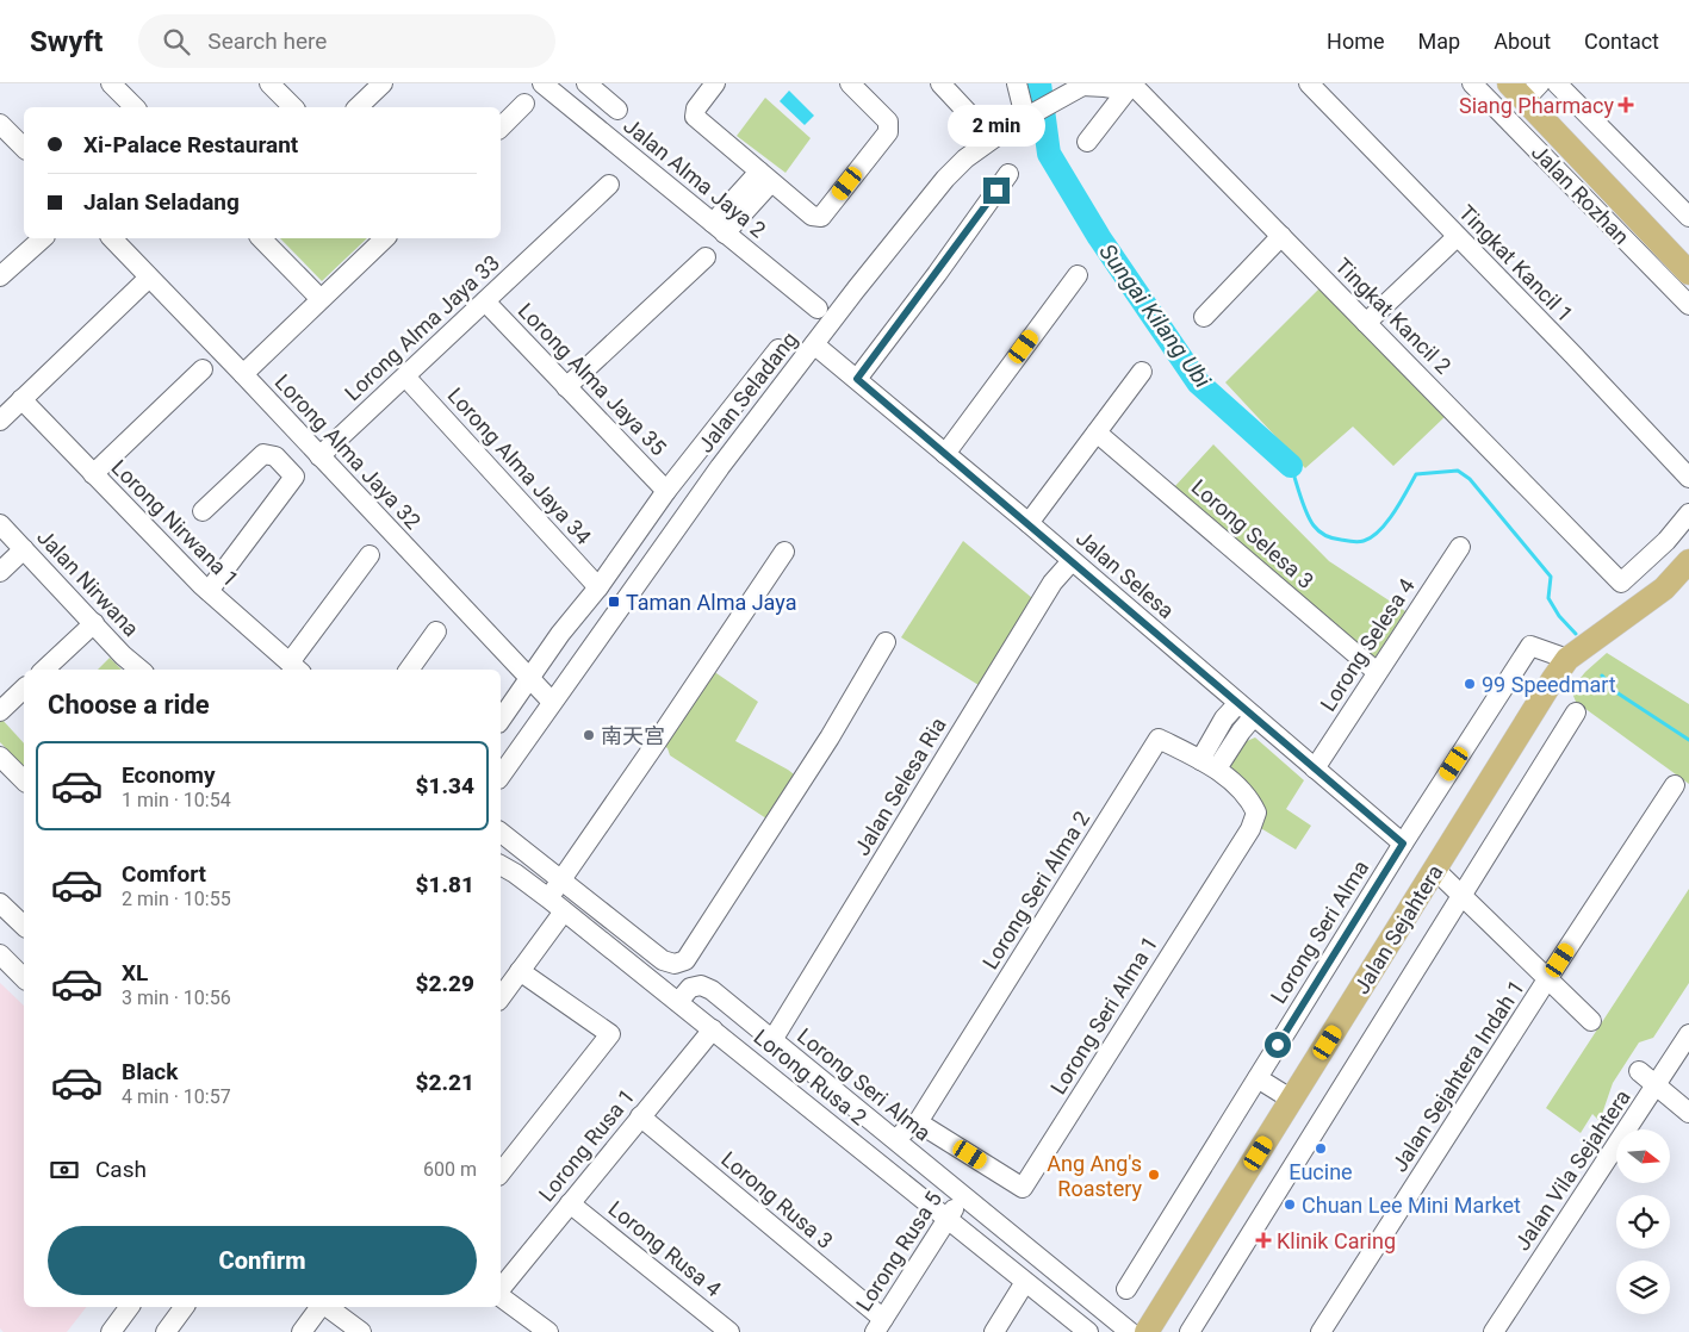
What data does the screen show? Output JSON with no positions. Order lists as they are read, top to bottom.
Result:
{
  "streets": {
    "main road": ["Jalan Rozhan", "Jalan Sejahtera"],
    "street": [
      "Jalan Alma Jaya 2",
      "Tingkat Kancil 1",
      "Tingkat Kancil 2",
      "Lorong Alma Jaya 33",
      "Lorong Alma Jaya 35",
      "Jalan Seladang",
      "Lorong Alma Jaya 32",
      "Lorong Alma Jaya 34",
      "Lorong Nirwana 1",
      "Lorong Selesa 3",
      "Jalan Selesa",
      "Jalan Nirwana",
      "Lorong Selesa 4",
      "Jalan Selesa Ria",
      "Lorong Seri Alma 2",
      "Lorong Seri Alma",
      "Lorong Seri Alma 1",
      "Jalan Sejahtera Indah 1",
      "Lorong Rusa 2",
      "Lorong Rusa 1",
      "Jalan Vila Sejahtera",
      "Lorong Rusa 3",
      "Lorong Rusa 4",
      "Lorong Rusa 5"
    ]
  },
  "crossings": [
    ["Lorong Alma Jaya 33", "Lorong Alma Jaya 35"],
    ["Lorong Alma Jaya 33", "Lorong Alma Jaya 32"],
    ["Lorong Alma Jaya 33", "Lorong Alma Jaya 34"],
    ["Lorong Alma Jaya 35", "Jalan Seladang"],
    ["Jalan Seladang", "Lorong Alma Jaya 32"],
    ["Jalan Seladang", "Lorong Alma Jaya 34"],
    ["Jalan Seladang", "Jalan Selesa"],
    ["Lorong Selesa 3", "Lorong Selesa 4"],
    ["Jalan Selesa", "Lorong Selesa 4"],
    ["Jalan Selesa", "Jalan Selesa Ria"],
    ["Jalan Selesa", "Jalan Sejahtera"],
    ["Jalan Selesa", "Lorong Seri Alma"],
    ["Jalan Selesa Ria", "Lorong Seri Alma"],
    ["Lorong Seri Alma 2", "Lorong Seri Alma 1"],
    ["Jalan Sejahtera", "Lorong Seri Alma"],
    ["Lorong Seri Alma", "Lorong Rusa 2"],
    ["Lorong Seri Alma", "Lorong Rusa 5"],
    ["Lorong Rusa 2", "Lorong Rusa 1"],
    ["Lorong Rusa 2", "Lorong Rusa 5"],
    ["Lorong Rusa 1", "Lorong Rusa 3"],
    ["Lorong Rusa 1", "Lorong Rusa 4"],
    ["Lorong Rusa 3", "Lorong Rusa 5"]
  ],
  "water": ["Sungai Kilang Ubi"],
  "places": {
    "health": ["Siang Pharmacy", "Klinik Caring"],
    "transit": ["Taman Alma Jaya"],
    "other": [
      "99 Speedmart",
      "南天宫",
      "Eucine",
      "Ang Ang's Roastery",
      "Chuan Lee Mini Market"
    ]
  },
  "north": "right",
  "page": {
    "header": "Swyft",
    "search": "Search here",
    "nav": [
      "Home",
      "Map",
      "About",
      "Contact"
    ],
    "bubble": "2 min",
    "banner": ["Xi-Palace Restaurant", "Jalan Seladang"],
    "heading": "Choose a ride",
    "list": [
      {
        "name": "Economy",
        "note": "1 min · 10:54",
        "value": "$1.34"
      },
      {
        "name": "Comfort",
        "note": "2 min · 10:55",
        "value": "$1.81"
      },
      {
        "name": "XL",
        "note": "3 min · 10:56",
        "value": "$2.29"
      },
      {
        "name": "Black",
        "note": "4 min · 10:57",
        "value": "$2.21"
      }
    ],
    "pay": ["Cash", "600 m"],
    "buttons": "Confirm"
  }
}
